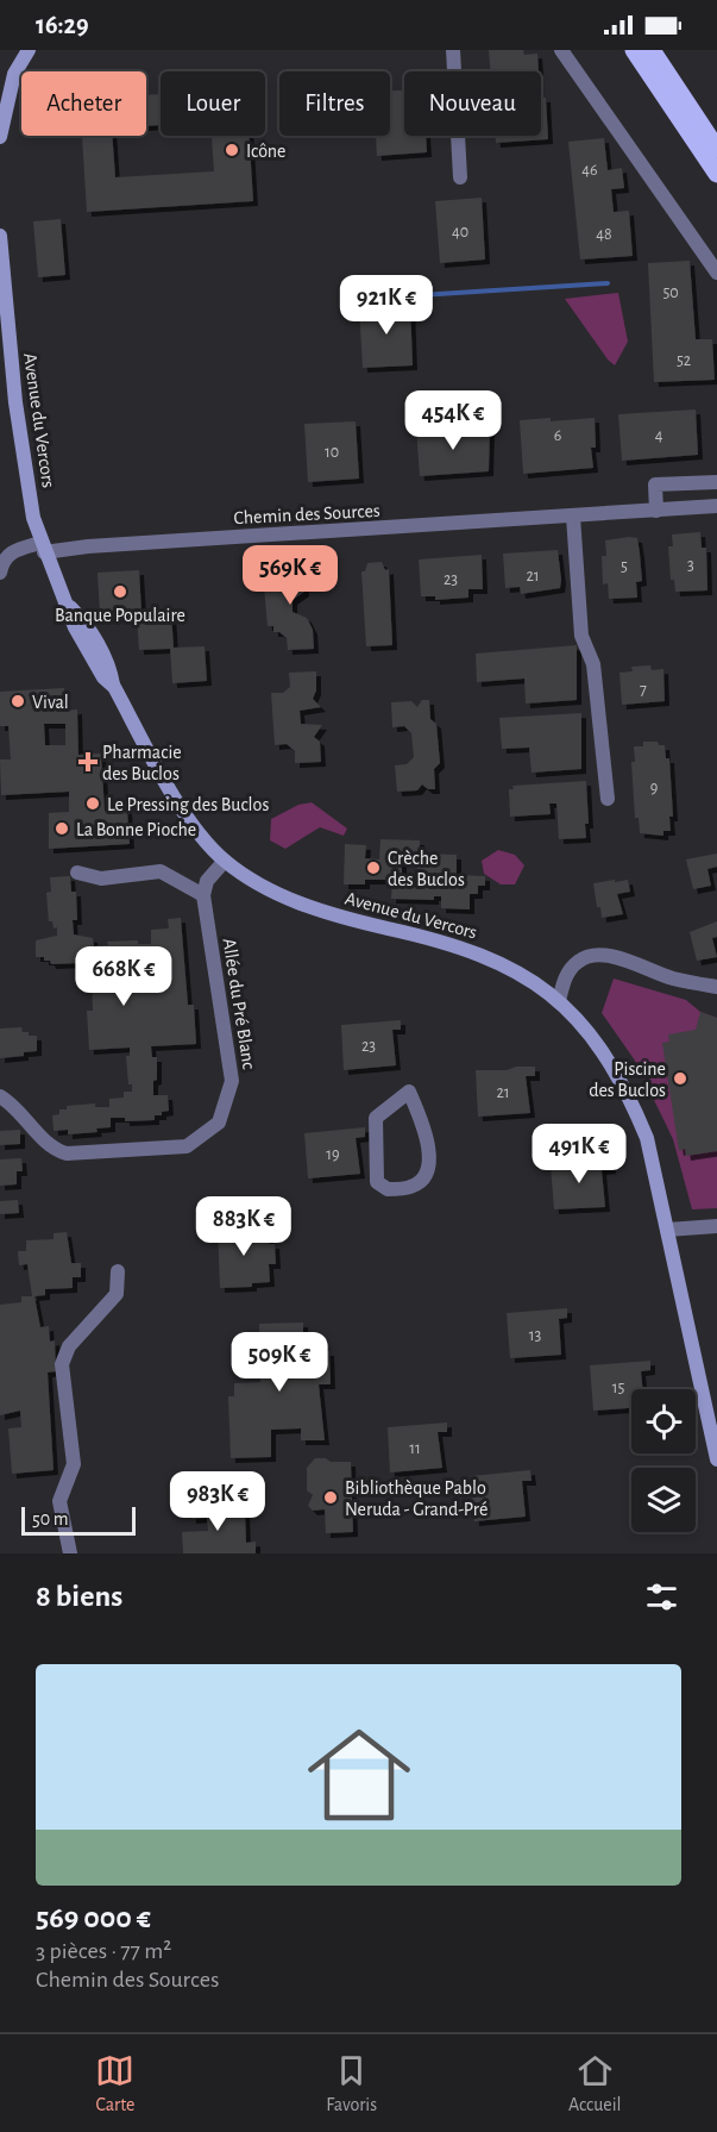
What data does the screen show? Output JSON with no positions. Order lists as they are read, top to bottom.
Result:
{
  "streets": {
    "street": ["Avenue du Vercors", "Chemin des Sources", "Allée du Pré Blanc"]
  },
  "crossings": [
    ["Avenue du Vercors", "Chemin des Sources"]
  ],
  "places": {
    "other": [
      "Icône",
      "Banque Populaire",
      "Vival",
      "Le Pressing des Buclos",
      "La Bonne Pioche",
      "Crèche des Buclos",
      "Piscine des Buclos",
      "Bibliothèque Pablo Neruda - Grand-Pré"
    ],
    "health": ["Pharmacie des Buclos"]
  },
  "house_numbers": [
    "46",
    "40",
    "48",
    "50",
    "52",
    "6",
    "4",
    "10",
    "3",
    "5",
    "21",
    "23",
    "7",
    "9",
    "23",
    "21",
    "19",
    "13",
    "15",
    "11"
  ],
  "scale_bar": "50 m",
  "page": {
    "status": "16:29",
    "chip": [
      "Acheter",
      "Louer",
      "Filtres",
      "Nouveau"
    ],
    "price": [
      "921K €",
      "454K €",
      "569K €",
      "668K €",
      "491K €",
      "883K €",
      "509K €",
      "983K €"
    ],
    "scale": "50 m",
    "heading": "8 biens",
    "list": [
      {
        "name": "569 000 €",
        "note": "3 pièces · 77 m² · Chemin des Sources"
      }
    ],
    "tabs": ["Carte", "Favoris", "Accueil"]
  }
}
